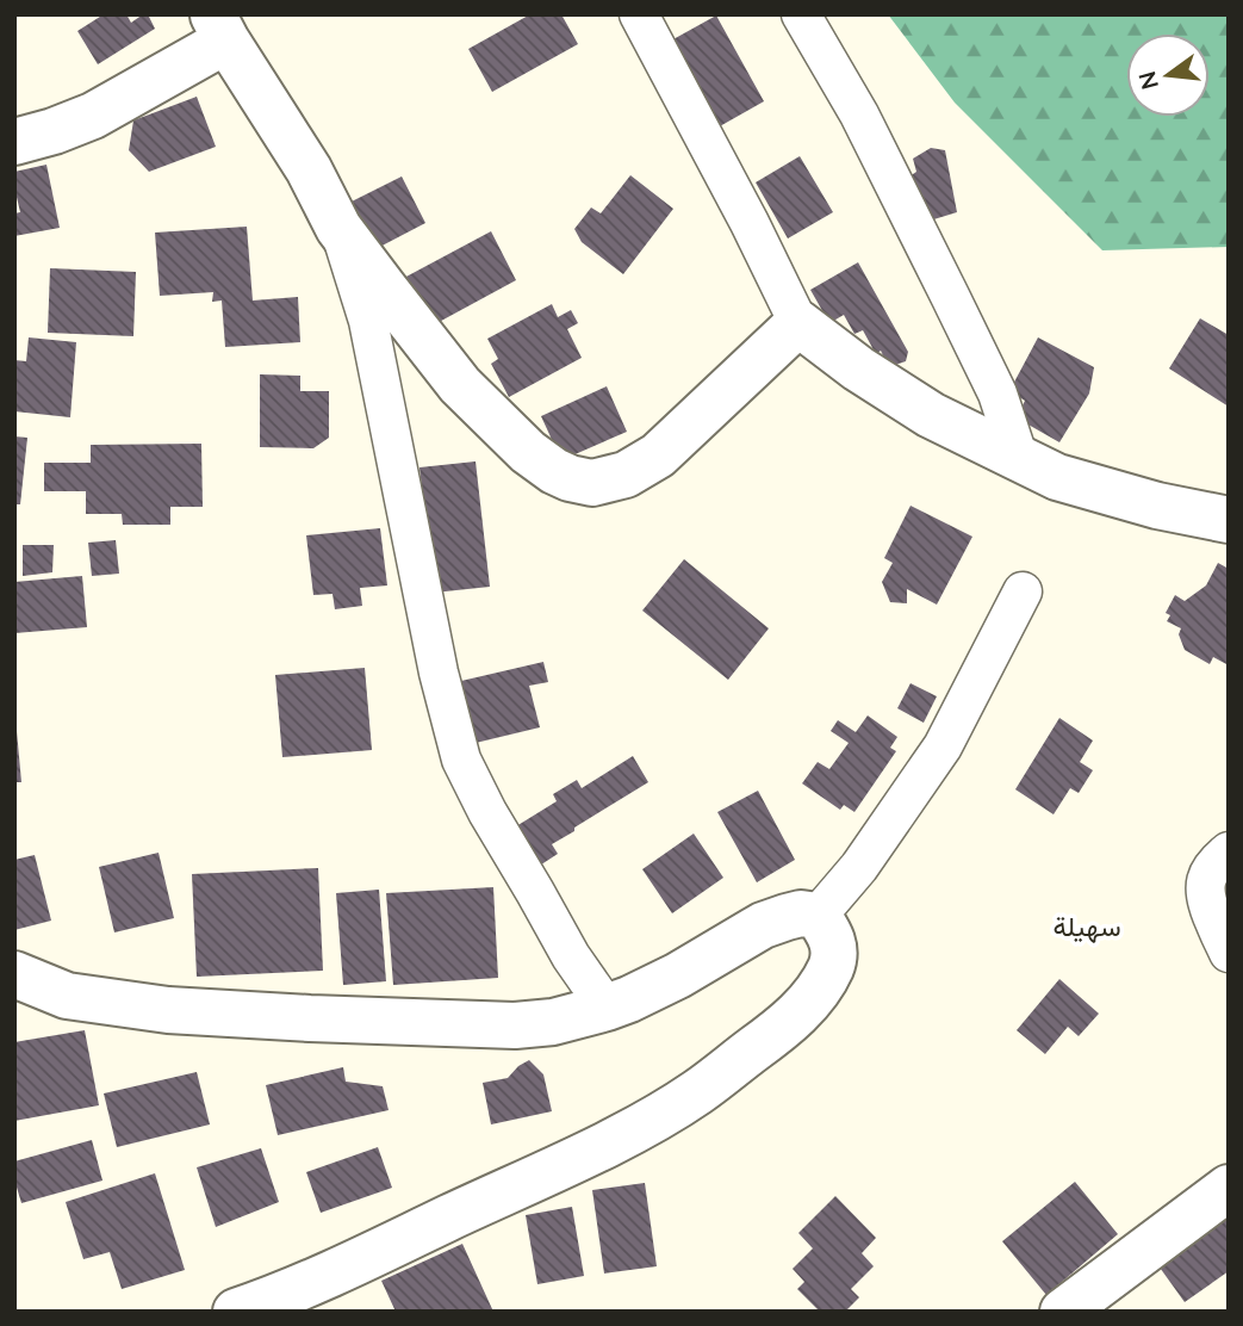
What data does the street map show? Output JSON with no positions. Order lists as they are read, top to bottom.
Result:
{
  "districts": ["سهيلة"],
  "north": "left"
}
